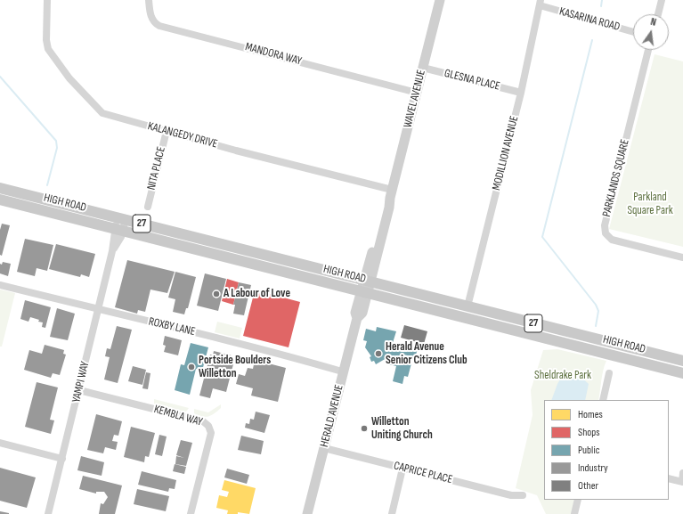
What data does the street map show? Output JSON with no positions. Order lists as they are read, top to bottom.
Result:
{
  "streets": {
    "main road": ["HIGH ROAD", "27"],
    "street": [
      "KASARINA ROAD",
      "MANDORA WAY",
      "GLESNA PLACE",
      "WAVEL AVENUE",
      "KALANGEDY DRIVE",
      "MODILLION AVENUE",
      "NITA PLACE",
      "PARKLANDS SQUARE",
      "ROXBY LANE",
      "YAMPI WAY",
      "KEMBLA WAY",
      "HERALD AVENUE",
      "CAPRICE PLACE"
    ]
  },
  "crossings": [
    ["KASARINA ROAD", "MODILLION AVENUE"],
    ["MANDORA WAY", "WAVEL AVENUE"],
    ["GLESNA PLACE", "WAVEL AVENUE"],
    ["GLESNA PLACE", "MODILLION AVENUE"],
    ["WAVEL AVENUE", "KALANGEDY DRIVE"],
    ["WAVEL AVENUE", "HIGH ROAD"],
    ["WAVEL AVENUE", "HERALD AVENUE"],
    ["KALANGEDY DRIVE", "NITA PLACE"],
    ["MODILLION AVENUE", "HIGH ROAD"],
    ["HIGH ROAD", "YAMPI WAY"],
    ["HIGH ROAD", "HERALD AVENUE"],
    ["ROXBY LANE", "YAMPI WAY"],
    ["ROXBY LANE", "HERALD AVENUE"],
    ["YAMPI WAY", "KEMBLA WAY"],
    ["HERALD AVENUE", "CAPRICE PLACE"]
  ],
  "parks": ["Parkland Square Park", "Sheldrake Park"],
  "places": [
    "A Labour of Love",
    "Herald Avenue Senior Citizens Club",
    "Portside Boulders Willetton",
    "Willetton Uniting Church"
  ],
  "legend": [
    "Homes",
    "Shops",
    "Public",
    "Industry",
    "Other"
  ],
  "north": "top"
}
